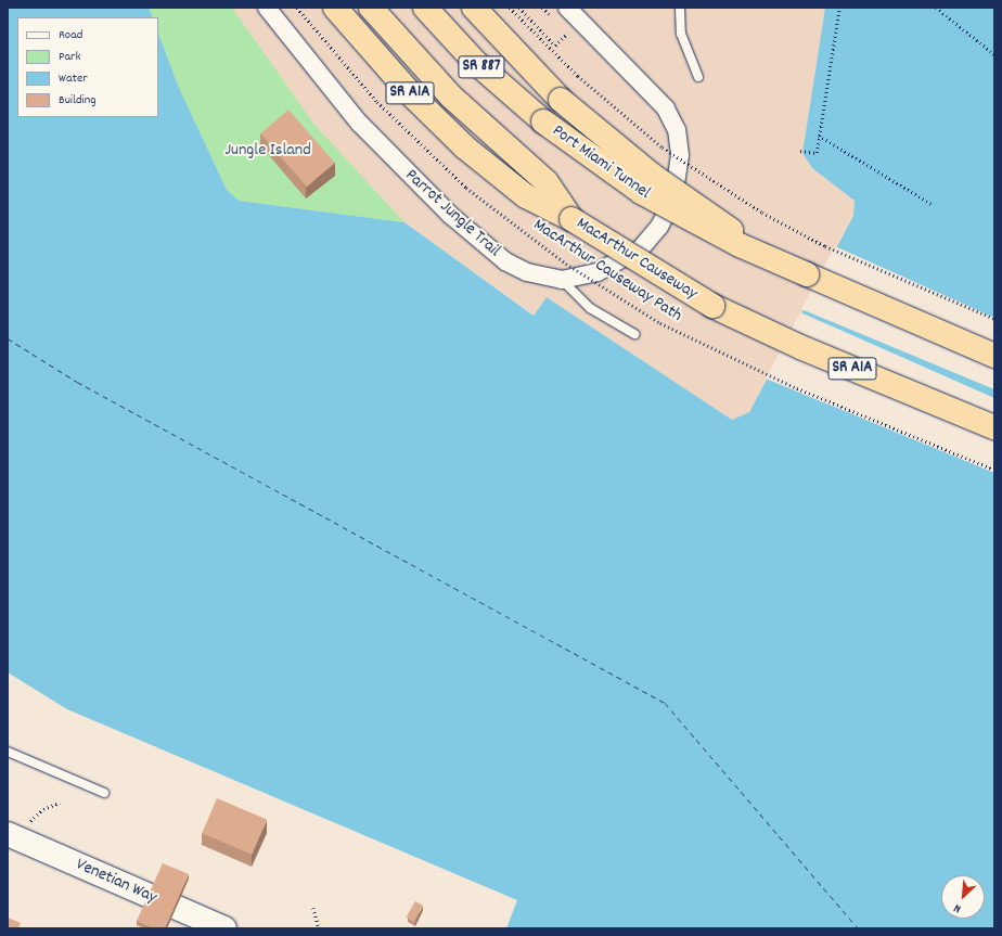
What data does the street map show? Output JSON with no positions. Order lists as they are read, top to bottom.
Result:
{
  "streets": {
    "highway": [
      "SR 887",
      "SR A1A",
      "Port Miami Tunnel",
      "MacArthur Causeway"
    ],
    "main road": ["Venetian Way"],
    "street": ["Parrot Jungle Trail"],
    "path": ["MacArthur Causeway Path"]
  },
  "crossings": [
    ["SR 887", "MacArthur Causeway"]
  ],
  "parks": ["Jungle Island"],
  "legend": [
    "Road",
    "Park",
    "Water",
    "Building"
  ],
  "north": "bottom left"
}
